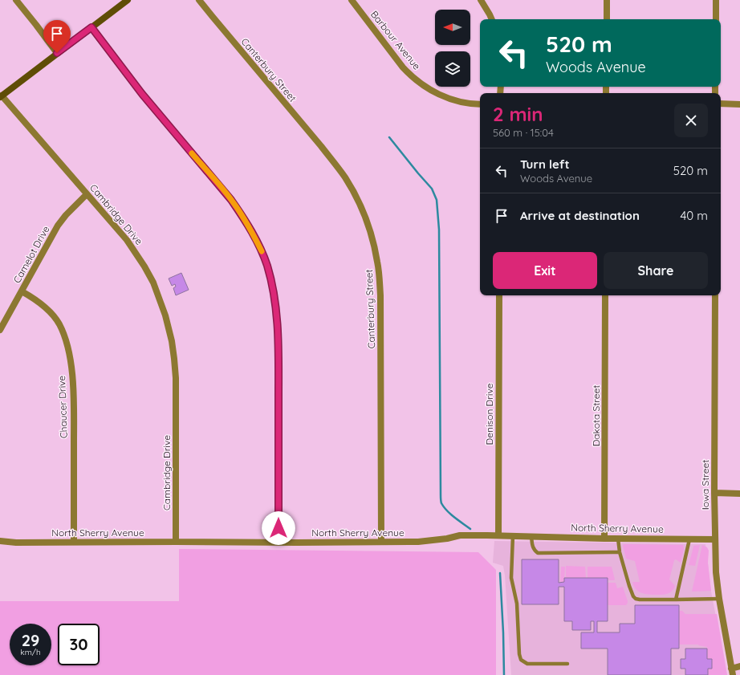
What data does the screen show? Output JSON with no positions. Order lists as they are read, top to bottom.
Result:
{
  "streets": {
    "street": [
      "Barbour Avenue",
      "Canterbury Street",
      "Cambridge Drive",
      "Camelot Drive",
      "Chaucer Drive",
      "Denison Drive",
      "Dakota Street",
      "Iowa Street",
      "North Sherry Avenue"
    ]
  },
  "crossings": [
    ["Canterbury Street", "North Sherry Avenue"],
    ["Cambridge Drive", "Camelot Drive"],
    ["Cambridge Drive", "North Sherry Avenue"],
    ["Camelot Drive", "Chaucer Drive"],
    ["Chaucer Drive", "North Sherry Avenue"],
    ["Denison Drive", "North Sherry Avenue"],
    ["Dakota Street", "North Sherry Avenue"],
    ["Iowa Street", "North Sherry Avenue"]
  ],
  "north": "left",
  "page": {
    "turn": ["520 m", "Woods Avenue"],
    "heading": ["2 min", "560 m · 15:04"],
    "list": [
      {
        "name": "Turn left",
        "note": "Woods Avenue",
        "value": "520 m"
      },
      {
        "name": "Arrive at destination",
        "value": "40 m"
      }
    ],
    "buttons": ["Exit", "Share"],
    "speed": "29 km/h",
    "limit": "30"
  }
}
